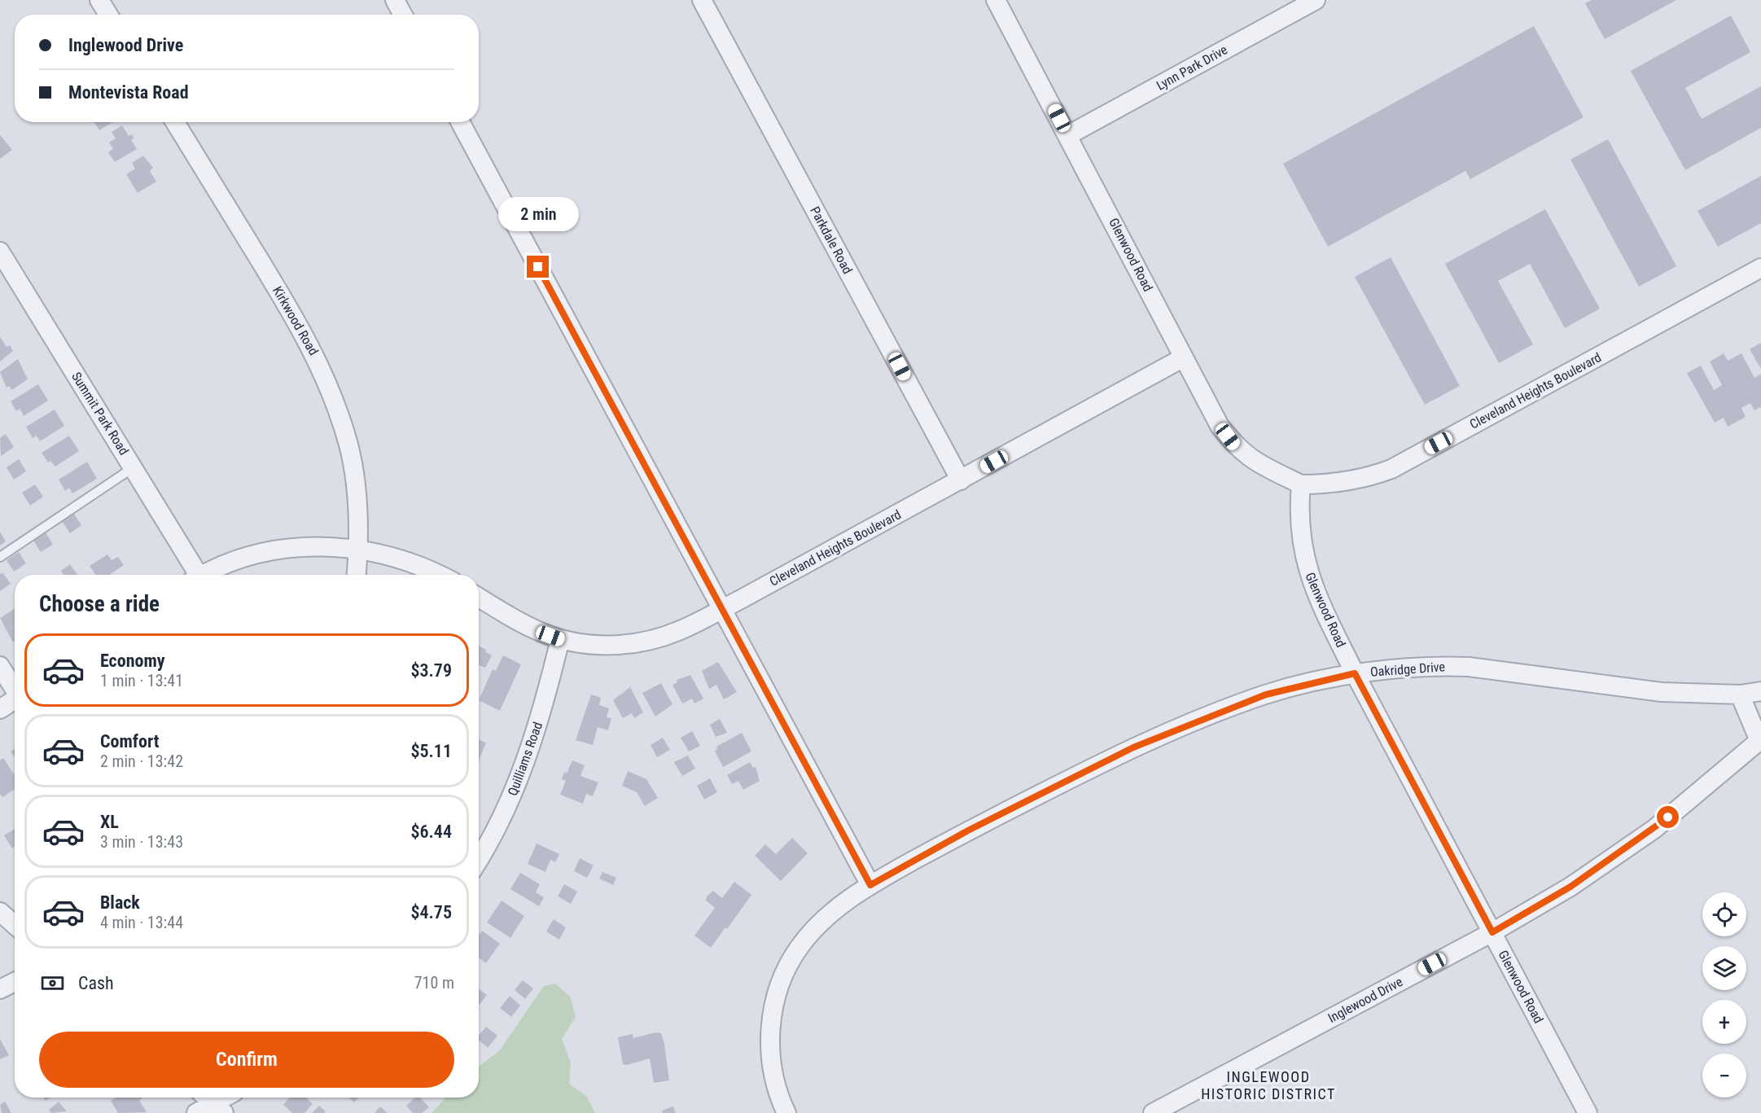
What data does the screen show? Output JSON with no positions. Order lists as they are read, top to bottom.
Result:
{
  "streets": {
    "street": [
      "Lynn Park Drive",
      "Parkdale Road",
      "Glenwood Road",
      "Kirkwood Road",
      "Cleveland Heights Boulevard",
      "Summit Park Road",
      "Oakridge Drive",
      "Quilliams Road",
      "Inglewood Drive"
    ]
  },
  "crossings": [
    ["Lynn Park Drive", "Glenwood Road"],
    ["Parkdale Road", "Cleveland Heights Boulevard"],
    ["Glenwood Road", "Cleveland Heights Boulevard"],
    ["Glenwood Road", "Oakridge Drive"],
    ["Glenwood Road", "Inglewood Drive"],
    ["Cleveland Heights Boulevard", "Quilliams Road"]
  ],
  "districts": ["INGLEWOOD HISTORIC DISTRICT"],
  "page": {
    "banner": ["Inglewood Drive", "Montevista Road"],
    "bubble": "2 min",
    "heading": "Choose a ride",
    "list": [
      {
        "name": "Economy",
        "note": "1 min · 13:41",
        "value": "$3.79"
      },
      {
        "name": "Comfort",
        "note": "2 min · 13:42",
        "value": "$5.11"
      },
      {
        "name": "XL",
        "note": "3 min · 13:43",
        "value": "$6.44"
      },
      {
        "name": "Black",
        "note": "4 min · 13:44",
        "value": "$4.75"
      }
    ],
    "map_buttons": ["+", "−"],
    "pay": ["Cash", "710 m"],
    "buttons": "Confirm"
  }
}
